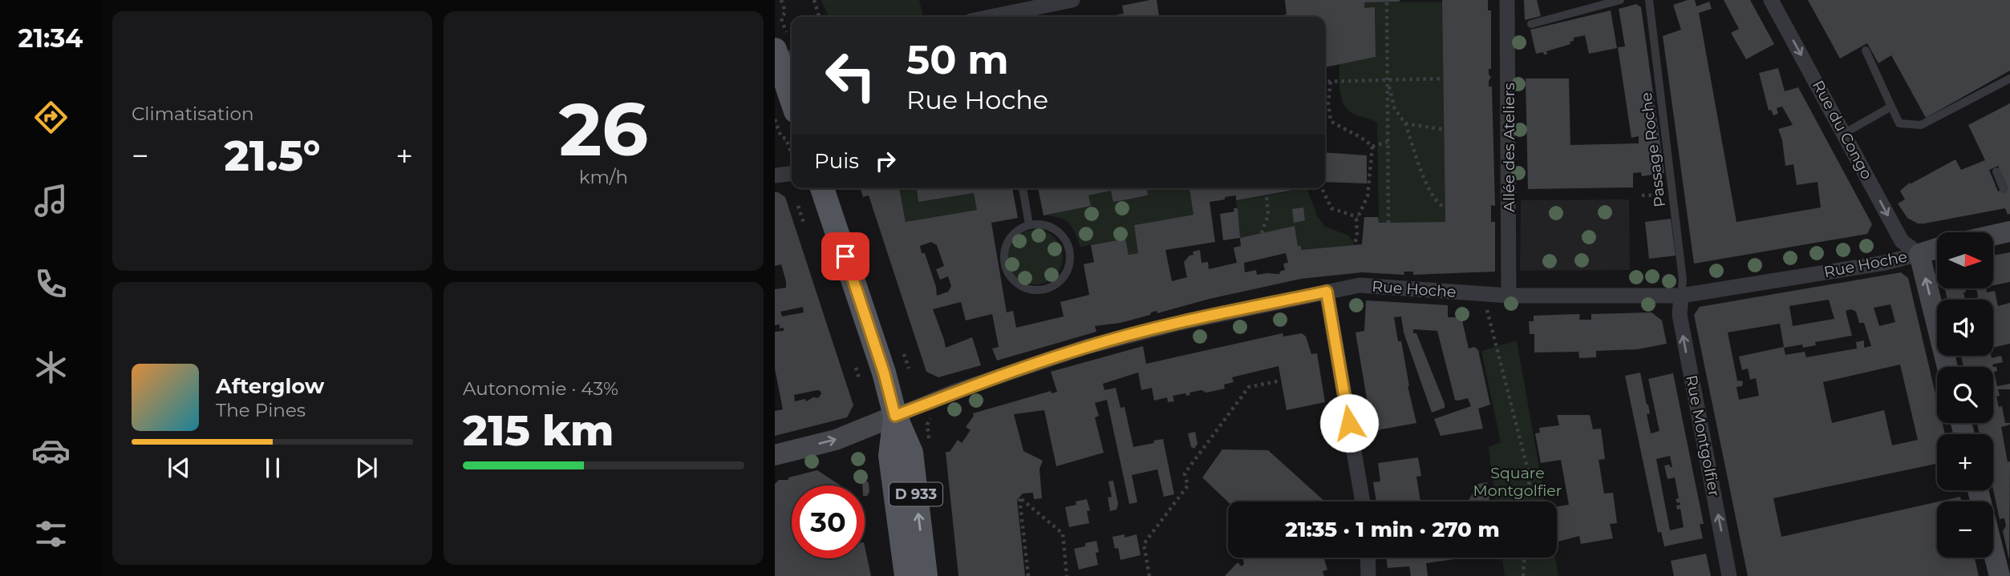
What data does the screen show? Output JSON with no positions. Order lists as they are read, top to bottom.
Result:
{
  "streets": {
    "main road": ["D 933"],
    "street": [
      "Rue du Congo",
      "Allée des Ateliers",
      "Rue Hoche",
      "Rue Montgolfier"
    ],
    "lane": ["Passage Roche"]
  },
  "crossings": [
    ["Rue du Congo", "Rue Hoche"],
    ["Allée des Ateliers", "Rue Hoche"],
    ["Passage Roche", "Rue Hoche"],
    ["Passage Roche", "Rue Montgolfier"],
    ["Rue Hoche", "Rue Montgolfier"],
    ["Rue Hoche", "D 933"]
  ],
  "one_way": ["Rue du Congo", "Rue Montgolfier"],
  "parks": ["Square Montgolfier"],
  "north": "right",
  "page": {
    "tabs": "21:34",
    "tile": [
      "Climatisation",
      ["26", "km/h"],
      ["Autonomie · 43%", "215 km"]
    ],
    "turn": ["50 m", "Rue Hoche"],
    "heat": ["−", "21.5°", "+"],
    "then": "Puis",
    "map_buttons": ["+", "−"],
    "song": ["Afterglow", "The Pines"],
    "limit": "30",
    "trip": "21:35 · 1 min · 270 m"
  }
}
